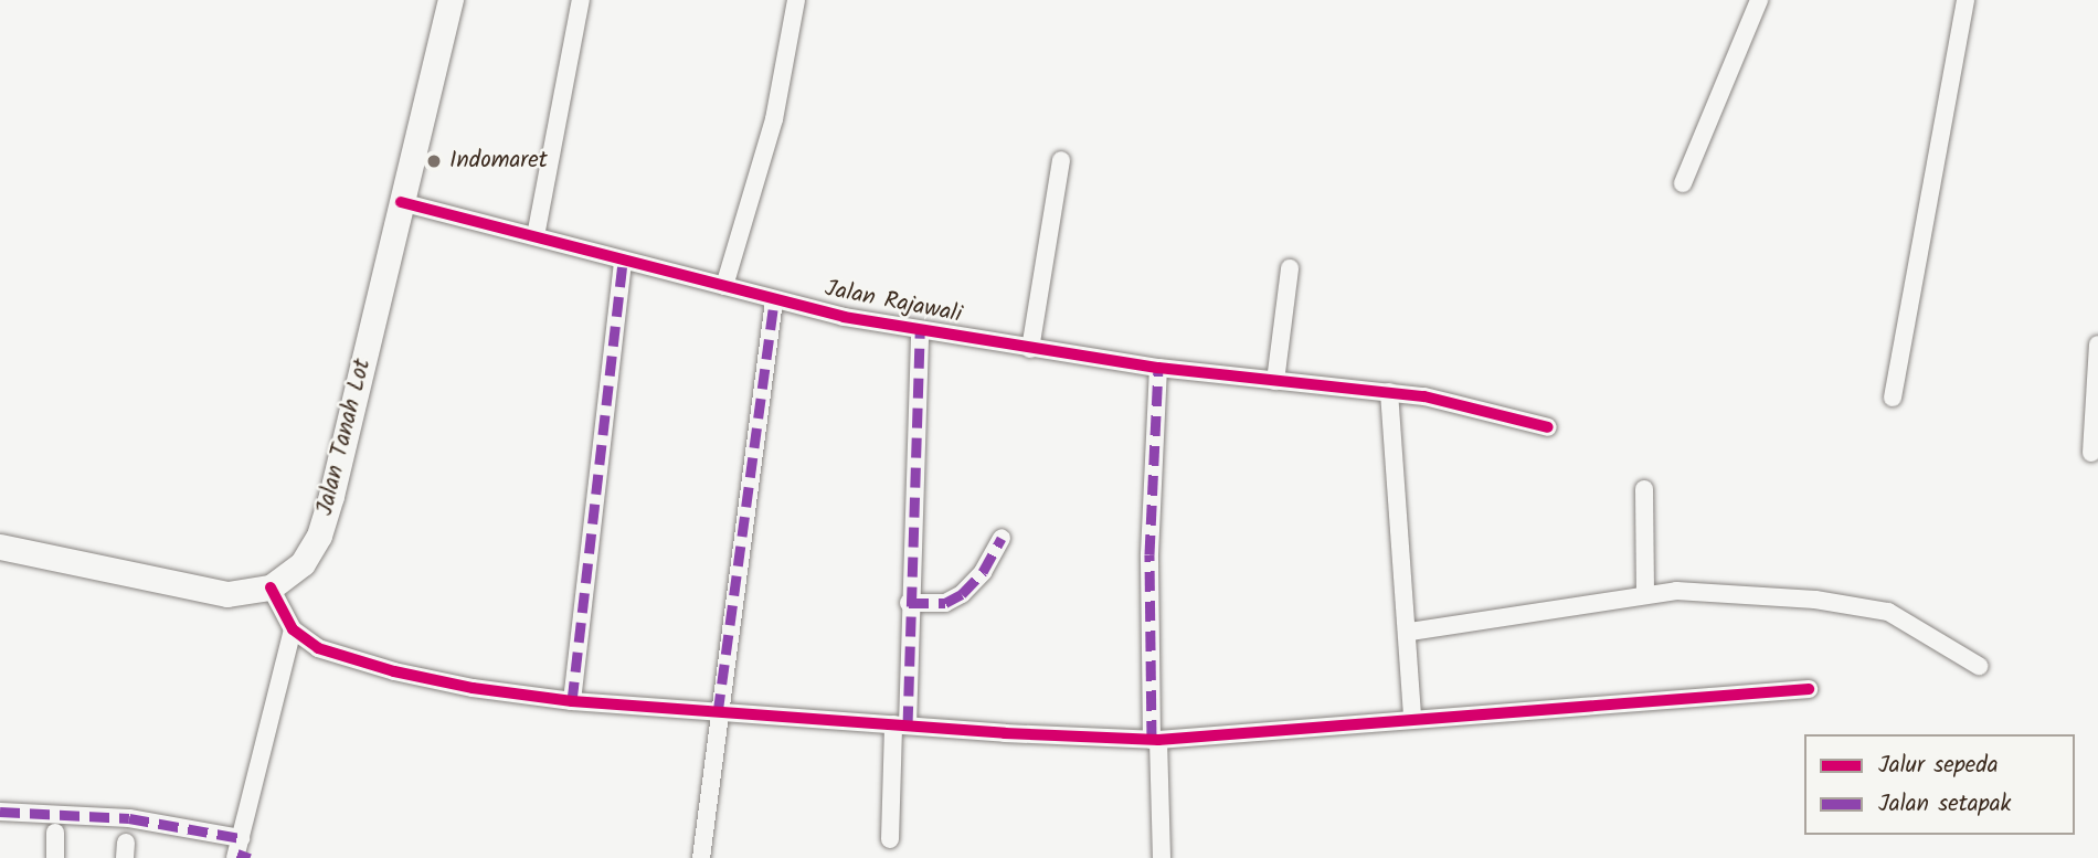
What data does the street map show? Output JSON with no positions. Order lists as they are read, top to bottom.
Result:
{
  "streets": {
    "main road": ["Jalan Tanah Lot"],
    "street": ["Jalan Rajawali"]
  },
  "crossings": [
    ["Jalan Rajawali", "Jalan Tanah Lot"]
  ],
  "places": ["Indomaret"],
  "legend": ["Jalur sepeda", "Jalan setapak"]
}
